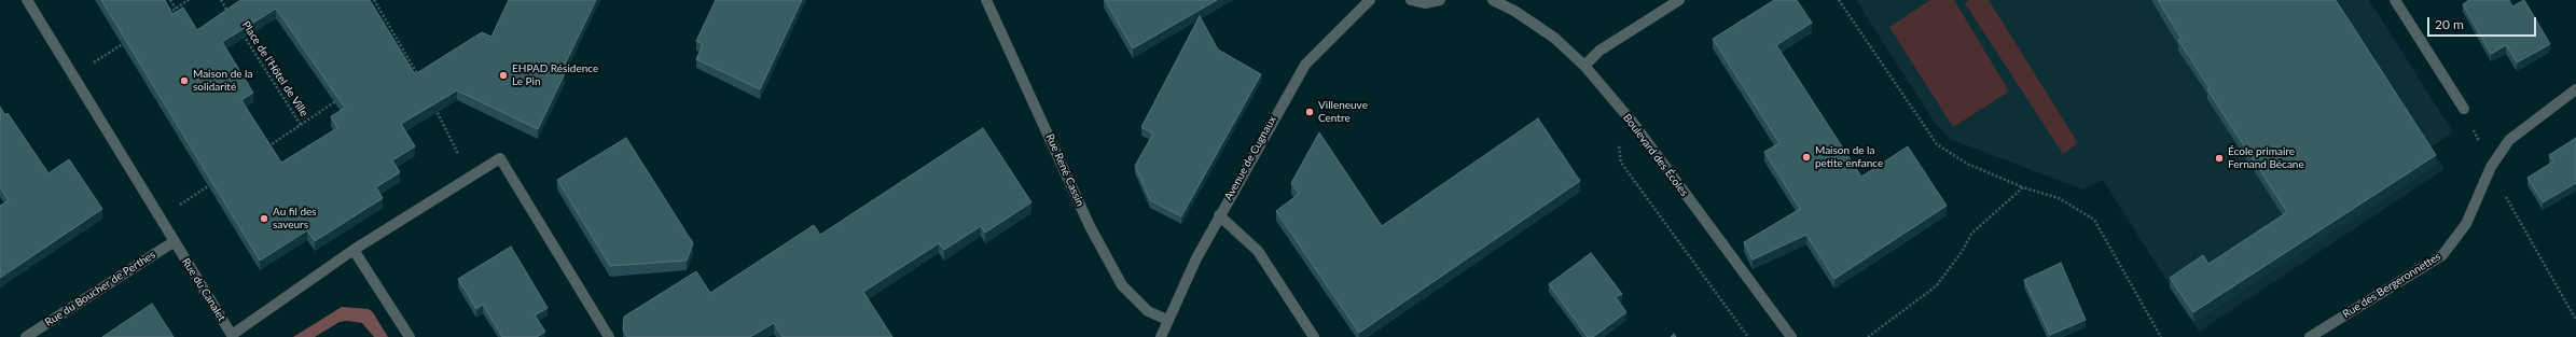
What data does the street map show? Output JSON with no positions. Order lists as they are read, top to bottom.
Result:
{
  "streets": {
    "street": [
      "Boulevard des Écoles",
      "Avenue de Cugnaux",
      "Rue René Cassin",
      "Rue des Bergeronnettes",
      "Rue du Boucher de Perthes",
      "Rue du Canalet"
    ],
    "path": ["Place de l'Hôtel de Ville"]
  },
  "crossings": [
    ["Avenue de Cugnaux", "Rue René Cassin"],
    ["Rue du Boucher de Perthes", "Rue du Canalet"]
  ],
  "places": [
    "EHPAD Résidence Le Pin",
    "Maison de la solidarité",
    "Villeneuve Centre",
    "Maison de la petite enfance",
    "École primaire Fernand Bécane",
    "Au fil des saveurs"
  ],
  "scale_bar": "20 m"
}
